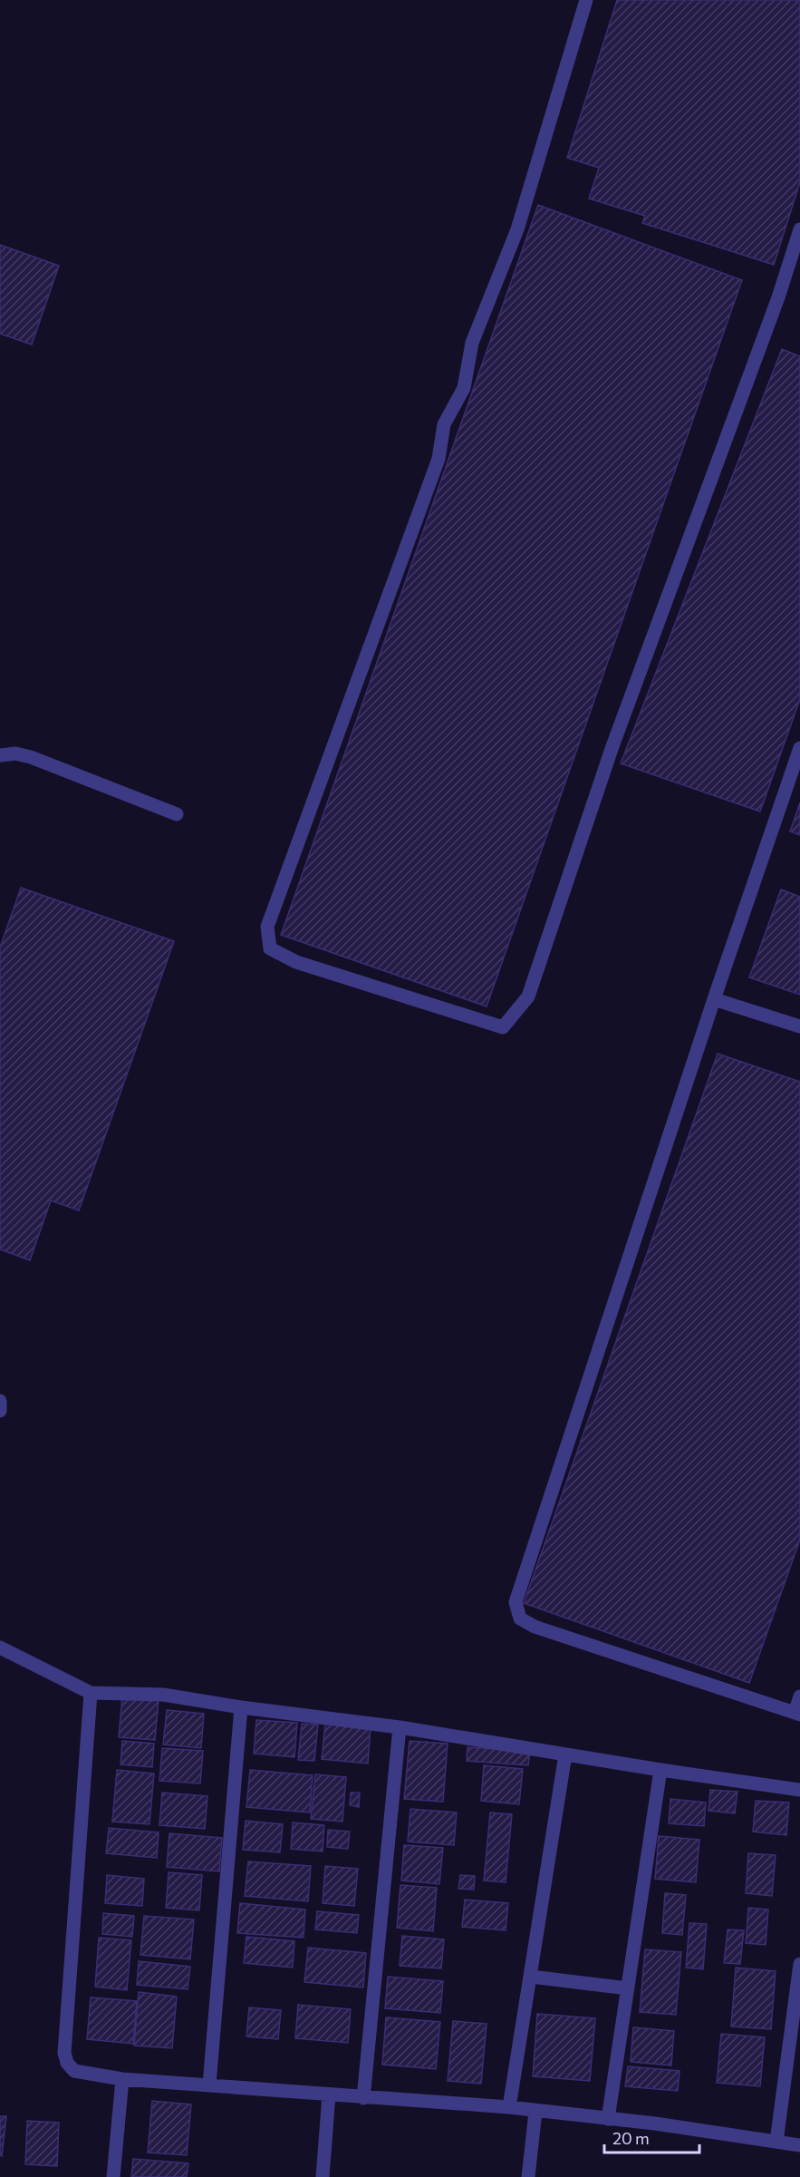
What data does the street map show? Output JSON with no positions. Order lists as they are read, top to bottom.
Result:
{
  "scale_bar": "20 m"
}
